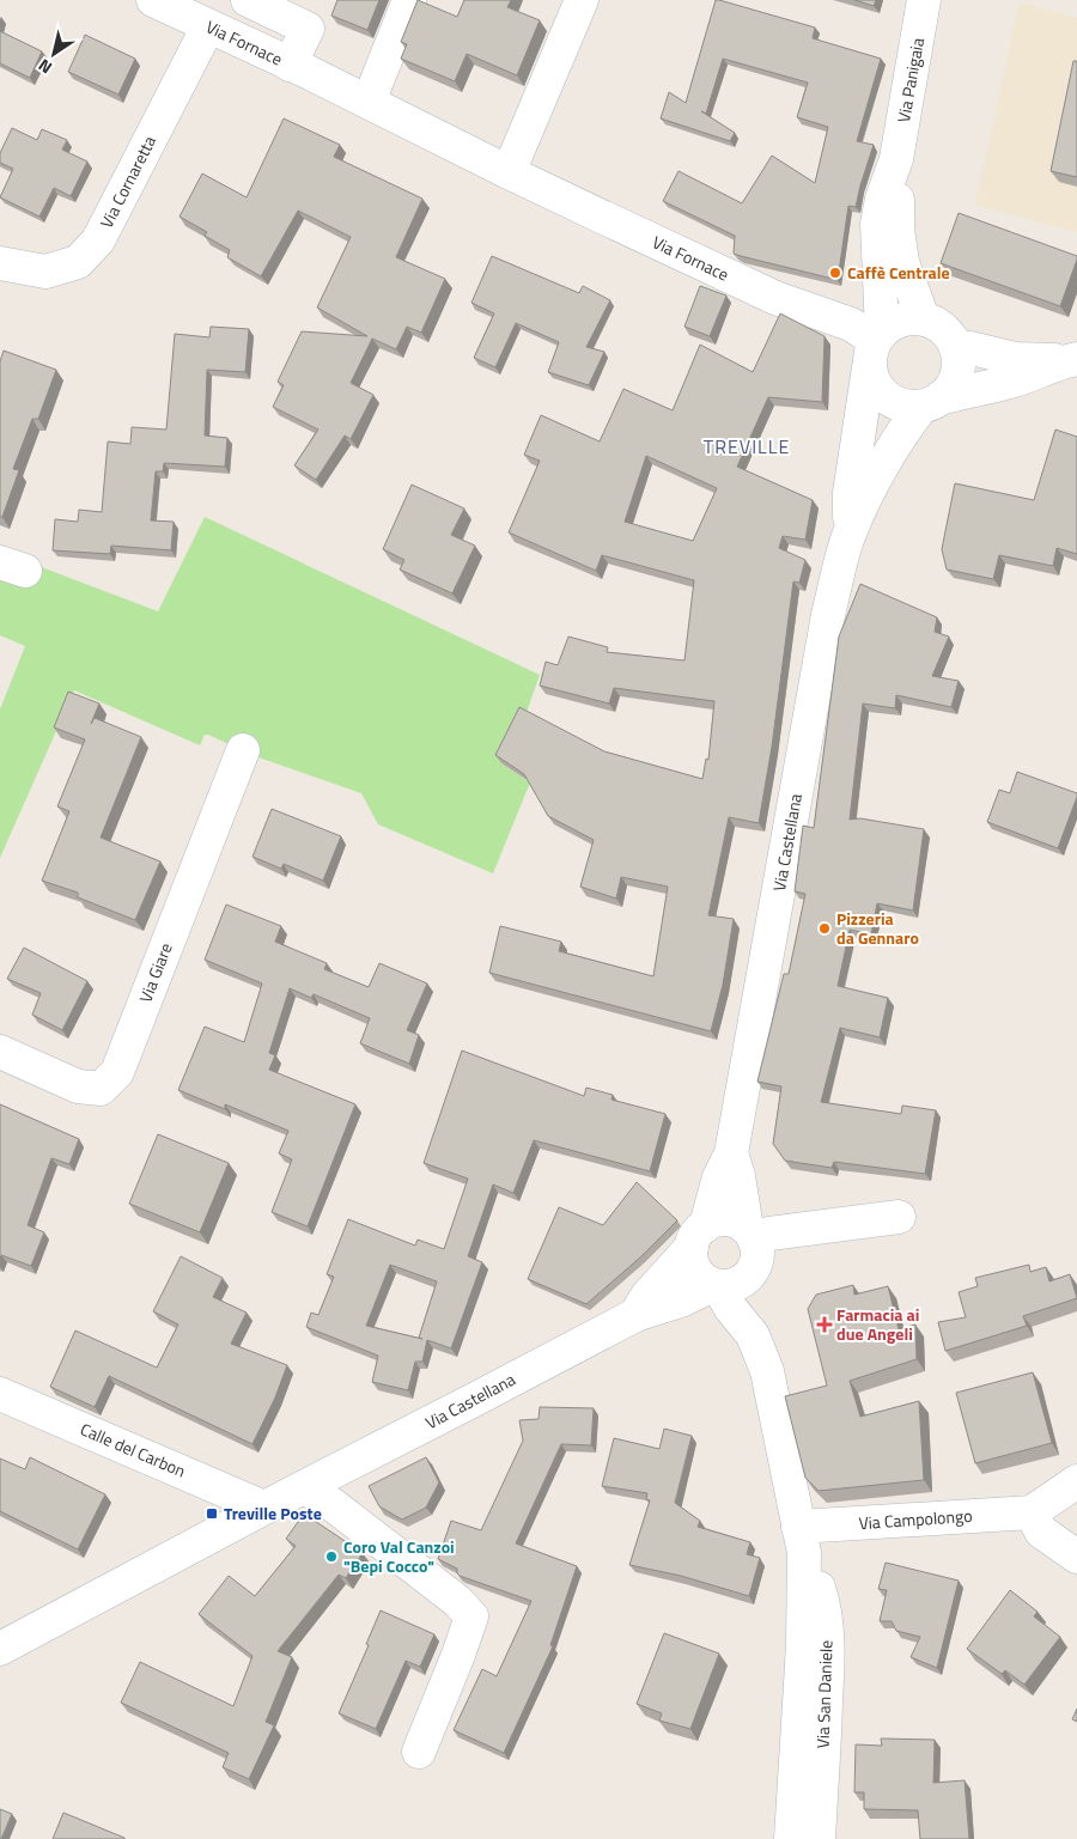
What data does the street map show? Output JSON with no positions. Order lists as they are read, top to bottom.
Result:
{
  "streets": {
    "street": [
      "Via Fornace",
      "Via Panigaia",
      "Via Cornaretta",
      "Via Castellana",
      "Via Giare",
      "Calle del Carbon",
      "Via Campolongo",
      "Via San Daniele"
    ]
  },
  "crossings": [
    ["Via Fornace", "Via Cornaretta"],
    ["Via Castellana", "Calle del Carbon"],
    ["Via Castellana", "Via San Daniele"],
    ["Via Campolongo", "Via San Daniele"]
  ],
  "districts": ["TREVILLE"],
  "places": {
    "other": ["Caffè Centrale", "Pizzeria da Gennaro", "Coro Val Canzoi \"Bepi Cocco\""],
    "health": ["Farmacia ai due Angeli"],
    "transit": ["Treville Poste"]
  },
  "north": "bottom left"
}
